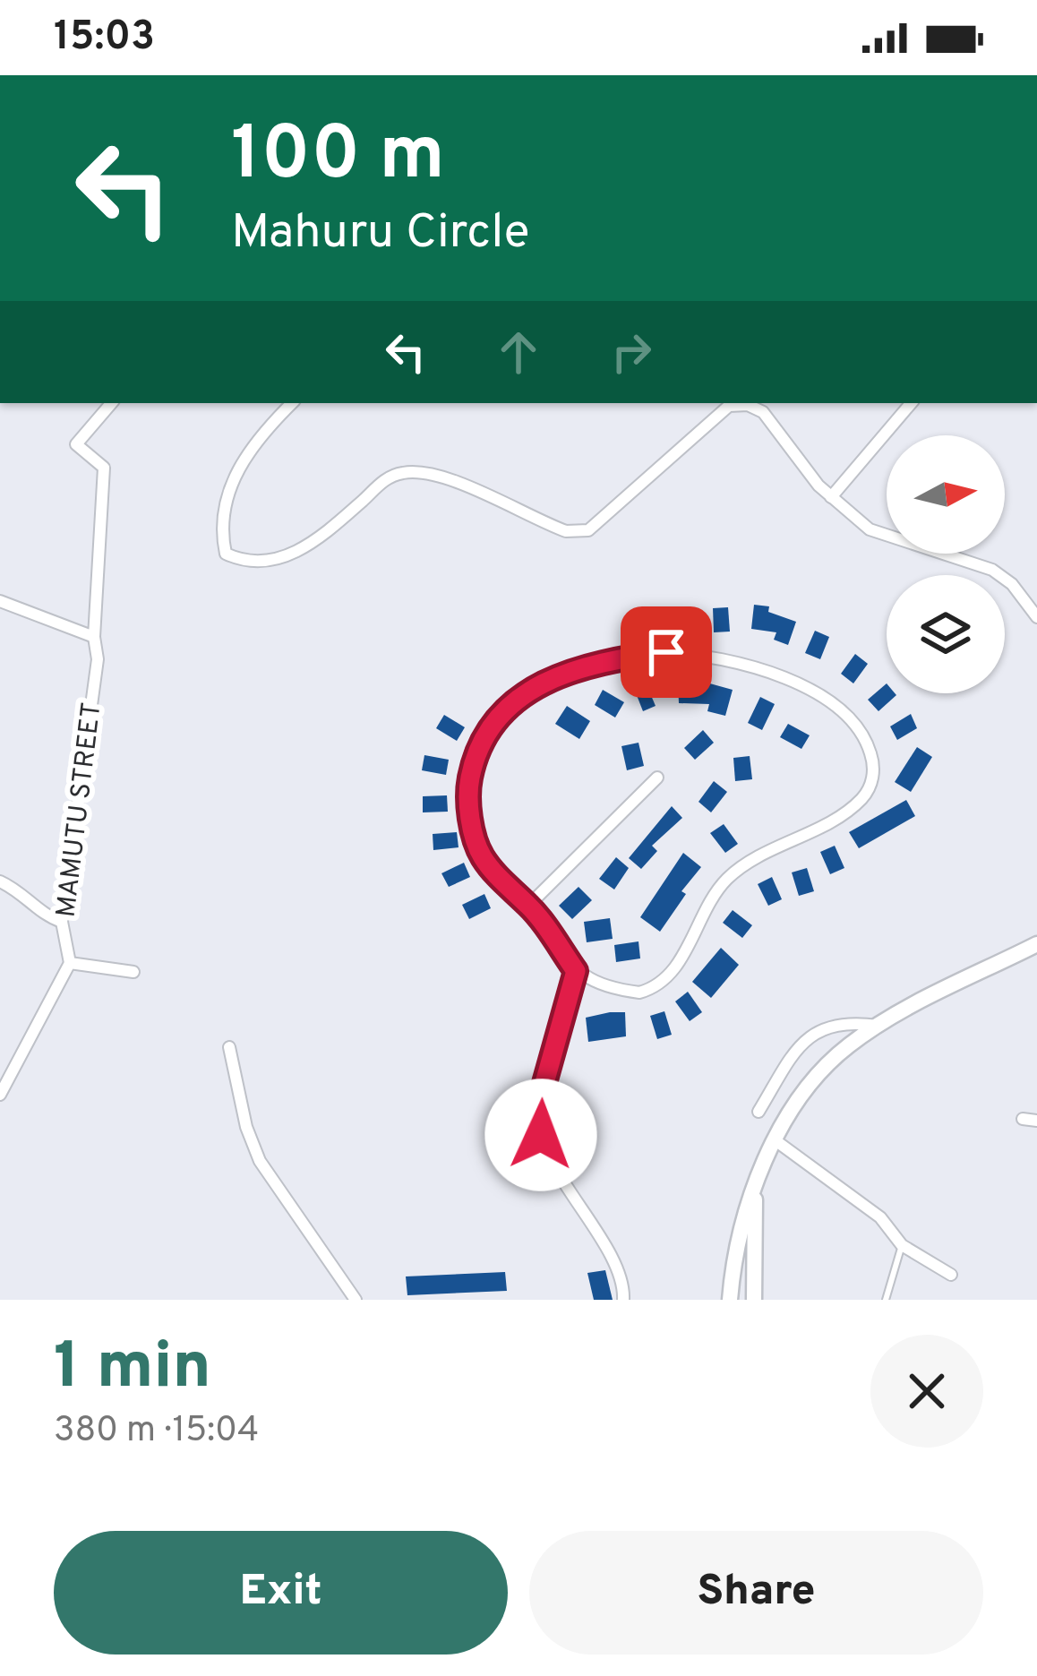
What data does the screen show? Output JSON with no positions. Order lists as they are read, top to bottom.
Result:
{
  "streets": {
    "street": ["MAMUTU STREET"]
  },
  "north": "right",
  "page": {
    "status": "15:03",
    "turn": ["100 m", "Mahuru Circle"],
    "heading": ["1 min", "380 m · 15:04"],
    "buttons": ["Exit", "Share"]
  }
}
